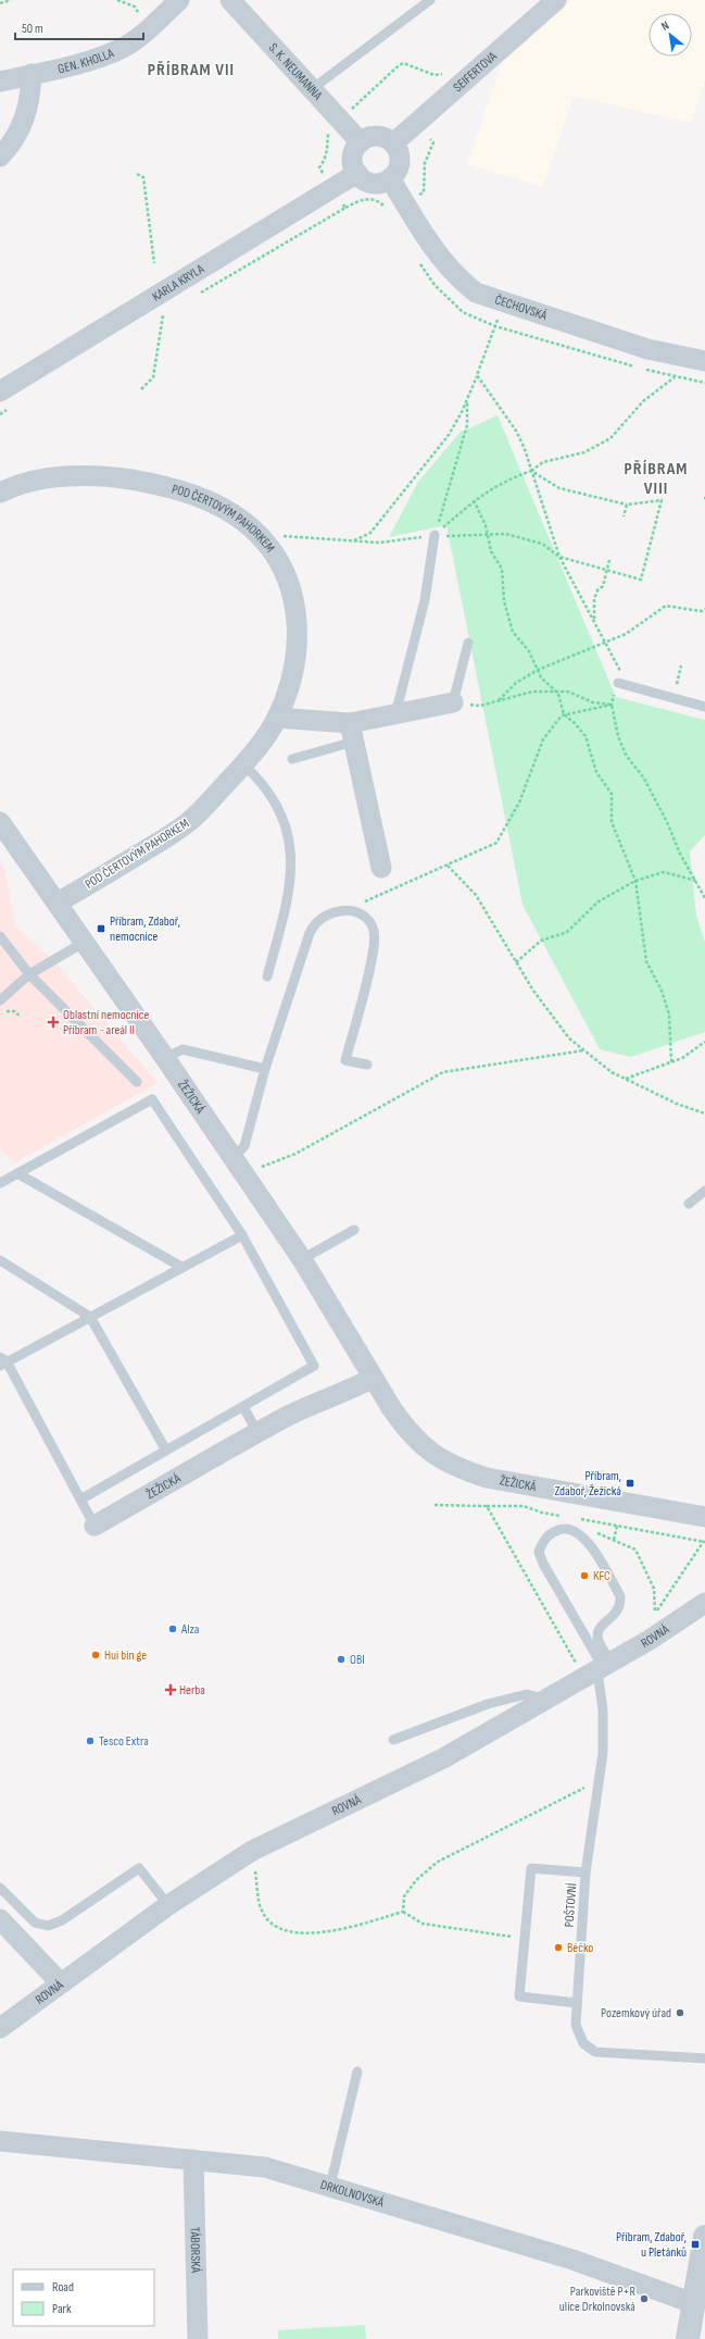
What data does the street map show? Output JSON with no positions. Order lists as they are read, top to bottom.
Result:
{
  "streets": {
    "street": [
      "GEN. KHOLLA",
      "S. K. NEUMANNA",
      "SEIFERTOVA",
      "KARLA KRYLA",
      "ČECHOVSKÁ",
      "POD ČERTOVÝM PAHORKEM",
      "ŽEŽICKÁ",
      "ROVNÁ",
      "DRKOLNOVSKÁ",
      "TÁBORSKÁ"
    ],
    "lane": ["POŠTOVNÍ"]
  },
  "crossings": [
    ["S. K. NEUMANNA", "SEIFERTOVA"],
    ["S. K. NEUMANNA", "KARLA KRYLA"],
    ["S. K. NEUMANNA", "ČECHOVSKÁ"],
    ["SEIFERTOVA", "KARLA KRYLA"],
    ["SEIFERTOVA", "ČECHOVSKÁ"],
    ["KARLA KRYLA", "ČECHOVSKÁ"],
    ["POD ČERTOVÝM PAHORKEM", "ŽEŽICKÁ"],
    ["ROVNÁ", "POŠTOVNÍ"],
    ["DRKOLNOVSKÁ", "TÁBORSKÁ"]
  ],
  "districts": ["PŘÍBRAM VII", "PŘÍBRAM VIII"],
  "places": {
    "transit": ["Příbram, Zdaboř, nemocnice", "Příbram, Zdaboř, Žežická", "Příbram, Zdaboř, u Pletánků"],
    "health": ["Oblastní nemocnice Příbram - areál II", "Herba"],
    "other": [
      "KFC",
      "Alza",
      "Hui bin ge",
      "OBI",
      "Tesco Extra",
      "Béčko",
      "Pozemkový úřad",
      "Parkoviště P+R ulice Drkolnovská"
    ]
  },
  "legend": ["Road", "Park"],
  "scale_bar": "50 m",
  "north": "top left"
}
